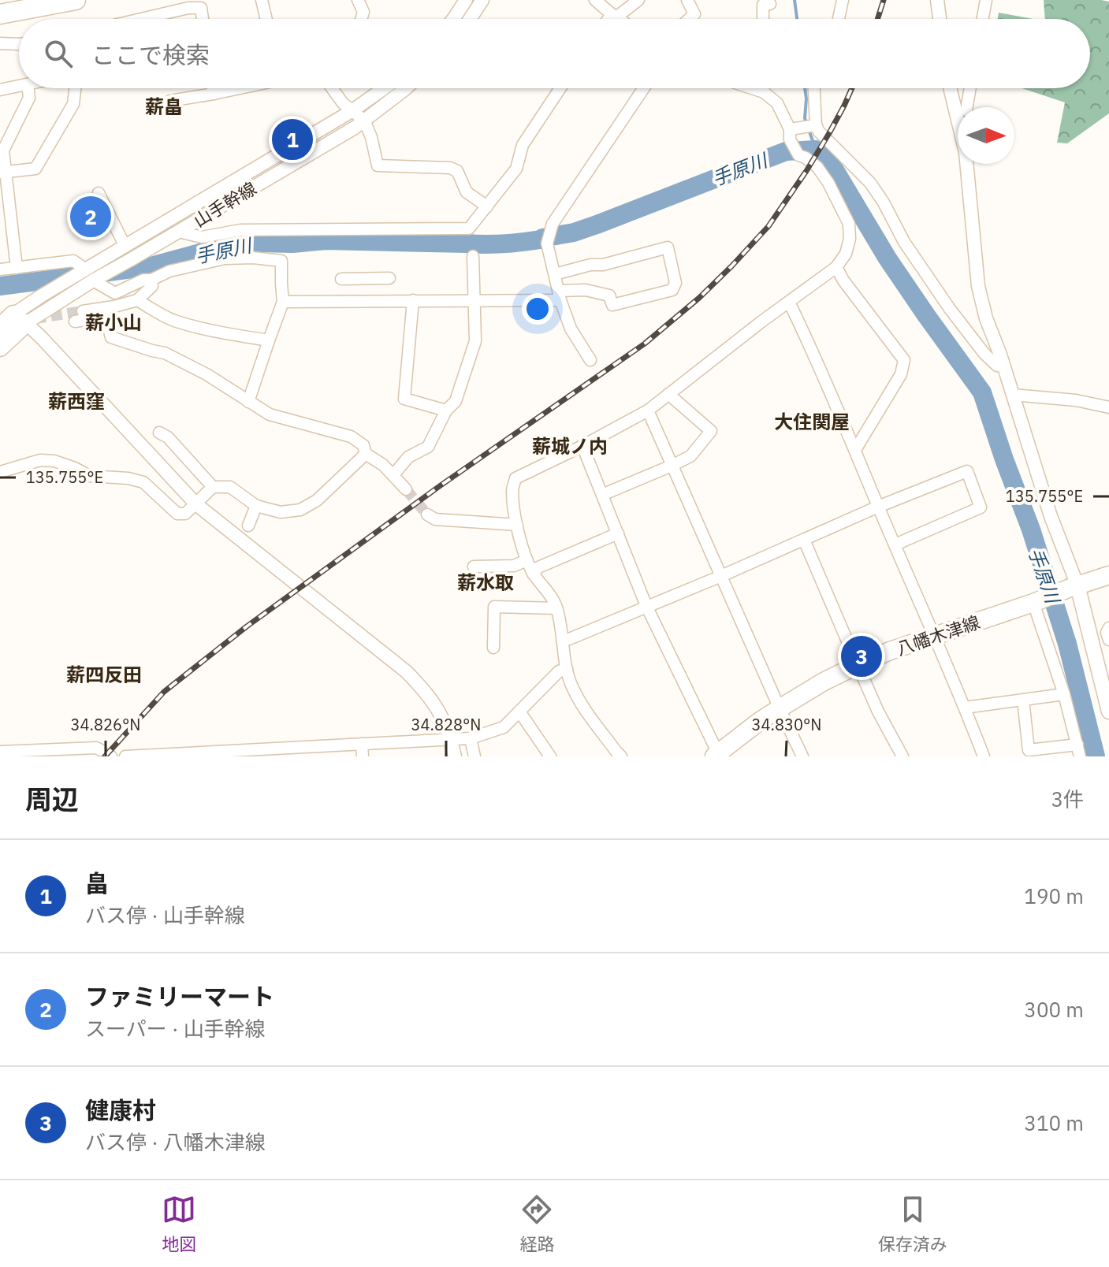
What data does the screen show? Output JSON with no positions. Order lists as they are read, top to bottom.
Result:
{
  "streets": {
    "main road": ["八幡木津線"],
    "street": ["山手幹線"]
  },
  "districts": [
    "薪畠",
    "薪小山",
    "薪西窪",
    "大住関屋",
    "薪城ノ内",
    "薪水取",
    "薪四反田"
  ],
  "water": ["手原川"],
  "north": "right",
  "page": {
    "search": "ここで検索",
    "pins": ["1", "2", "3"],
    "heading": ["周辺", "3件"],
    "list": [
      {
        "mark": "1",
        "name": "畠",
        "note": "バス停 · 山手幹線",
        "value": "190 m"
      },
      {
        "mark": "2",
        "name": "ファミリーマート",
        "note": "スーパー · 山手幹線",
        "value": "300 m"
      },
      {
        "mark": "3",
        "name": "健康村",
        "note": "バス停 · 八幡木津線",
        "value": "310 m"
      }
    ],
    "nav": ["地図", "経路", "保存済み"]
  },
  "coordinates": [
    "135.755°E",
    "34.826°N",
    "34.828°N",
    "34.830°N"
  ]
}
